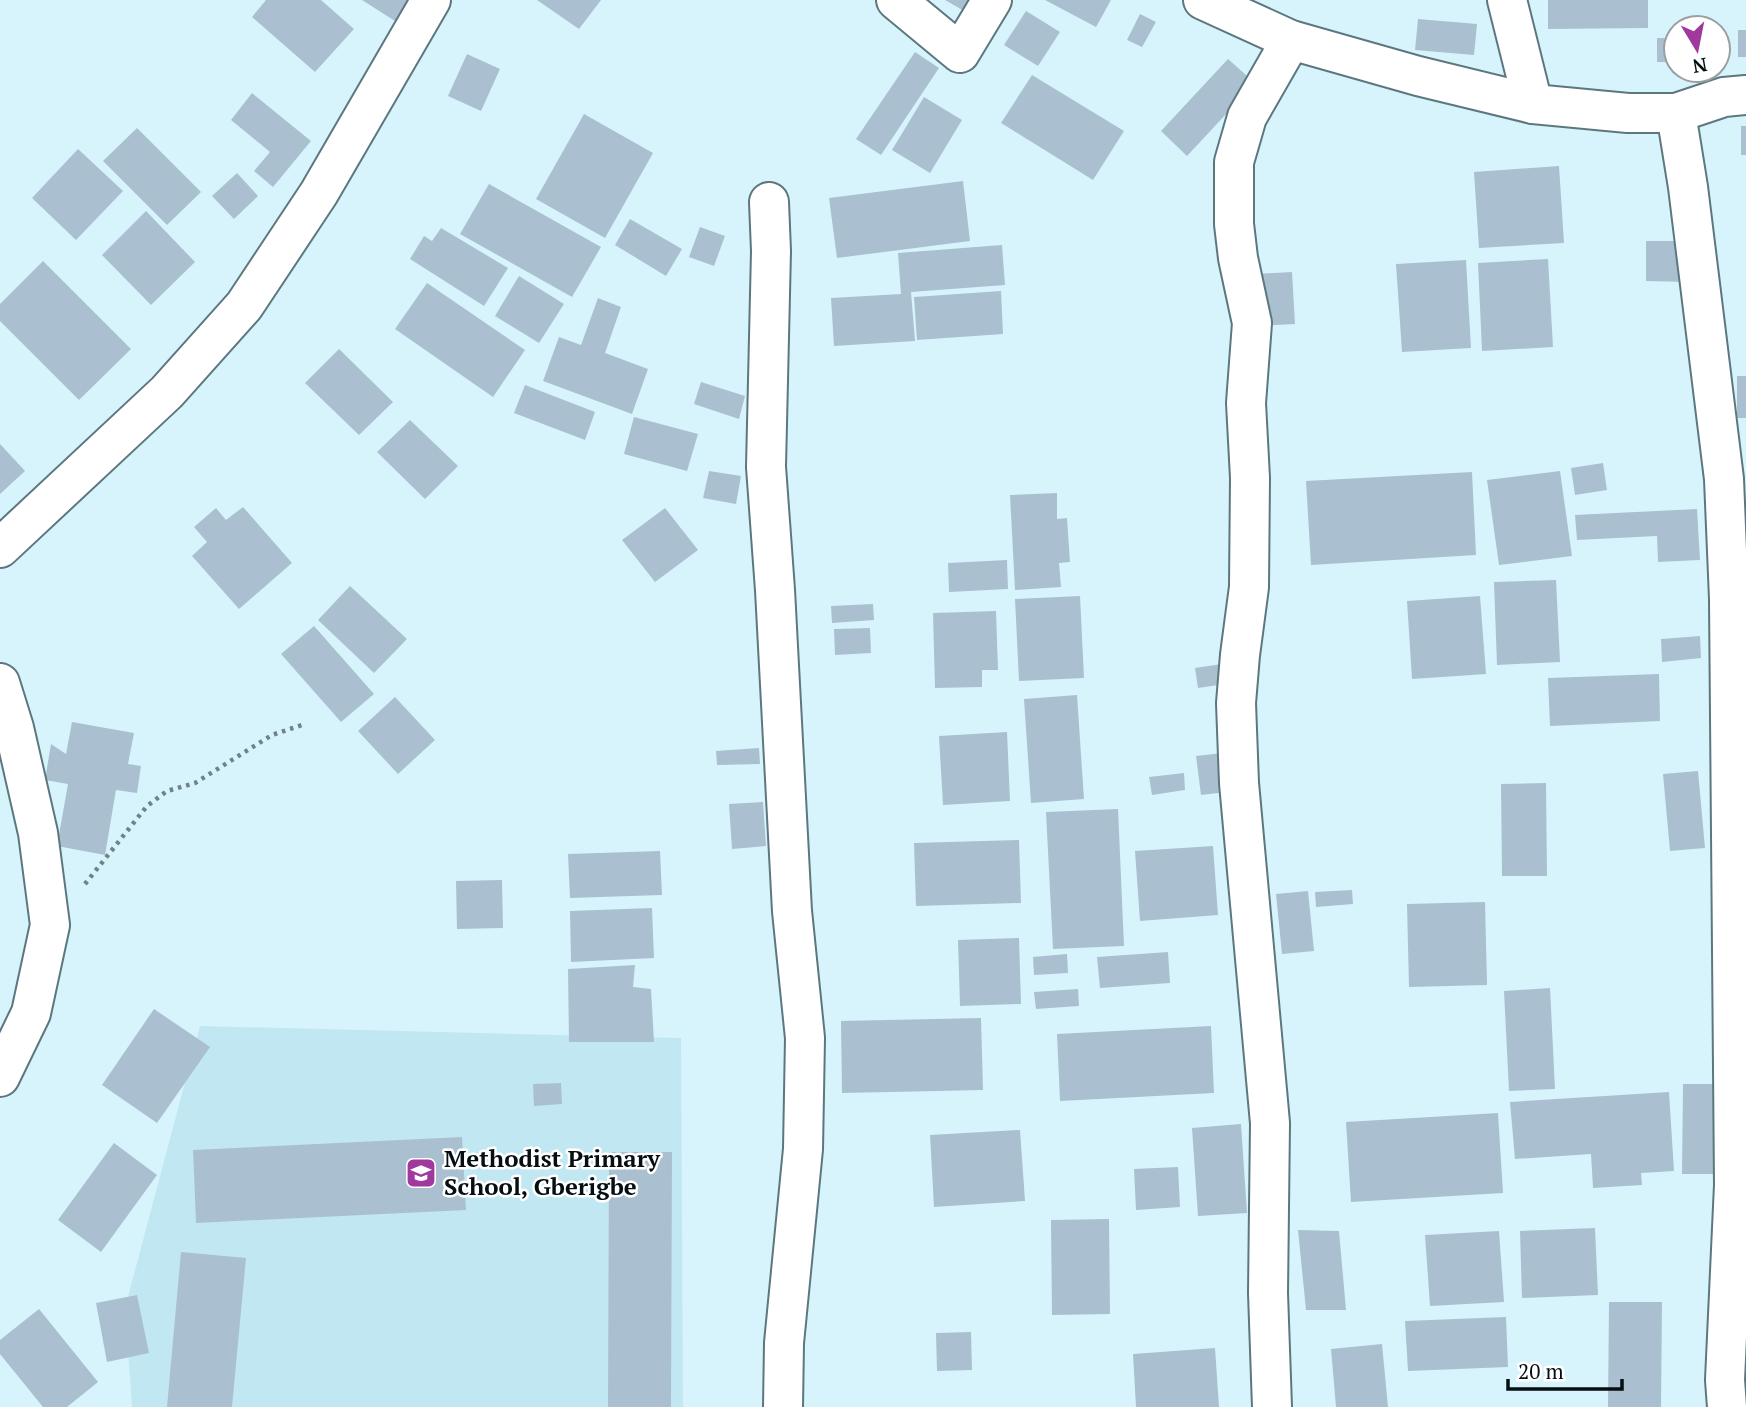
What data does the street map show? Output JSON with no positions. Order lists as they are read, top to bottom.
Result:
{
  "places": {
    "school or university": ["Methodist Primary School, Gberigbe"]
  },
  "scale_bar": "20 m",
  "north": "bottom"
}
